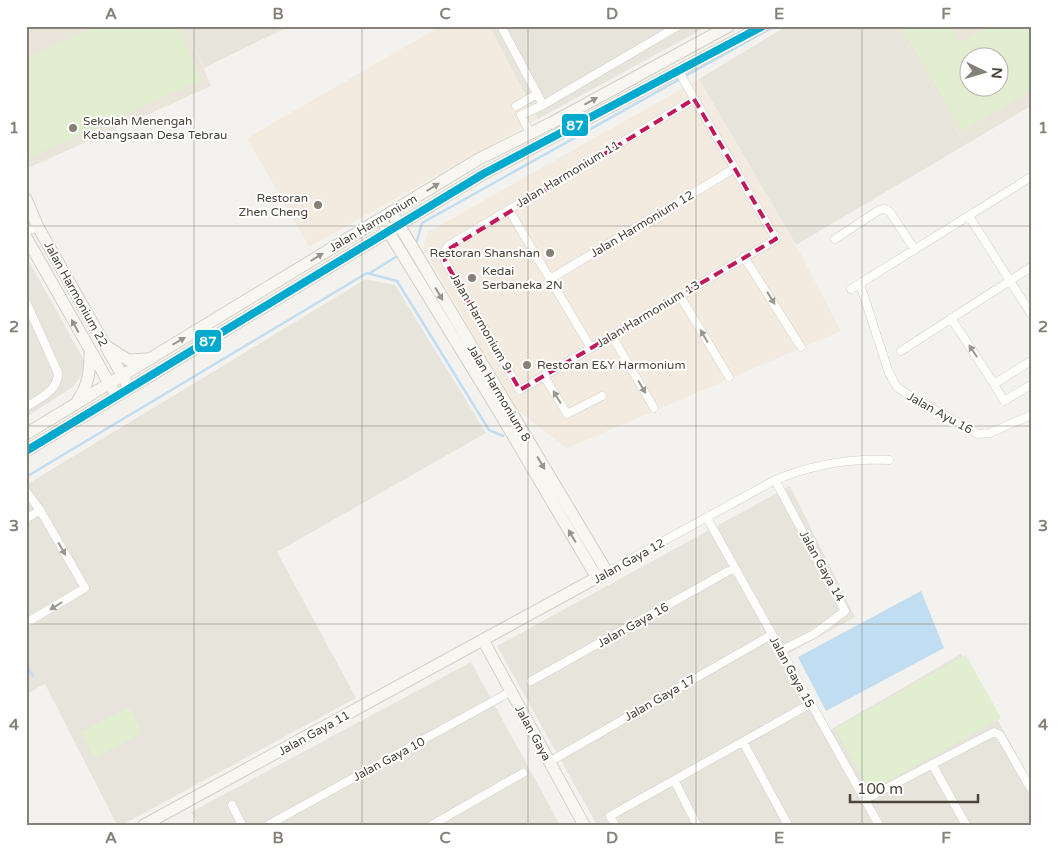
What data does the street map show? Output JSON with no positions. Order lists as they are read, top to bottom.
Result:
{
  "streets": {
    "main road": [
      "Jalan Harmonium",
      "Jalan Harmonium 22",
      "Jalan Harmonium 8",
      "Jalan Gaya 12",
      "Jalan Gaya 11",
      "Jalan Gaya"
    ],
    "street": [
      "Jalan Harmonium 11",
      "Jalan Harmonium 12",
      "Jalan Harmonium 13",
      "Jalan Harmonium 9",
      "Jalan Ayu 16",
      "Jalan Gaya 14",
      "Jalan Gaya 16",
      "Jalan Gaya 15",
      "Jalan Gaya 17",
      "Jalan Gaya 10"
    ]
  },
  "crossings": [
    ["Jalan Harmonium 11", "Jalan Harmonium 9"],
    ["Jalan Harmonium", "Jalan Harmonium 22"],
    ["Jalan Harmonium", "Jalan Harmonium 8"],
    ["Jalan Harmonium 12", "Jalan Harmonium 13"],
    ["Jalan Harmonium 13", "Jalan Harmonium 9"],
    ["Jalan Harmonium 8", "Jalan Gaya 12"],
    ["Jalan Gaya 12", "Jalan Gaya 14"],
    ["Jalan Gaya 12", "Jalan Gaya 15"],
    ["Jalan Gaya 12", "Jalan Gaya 11"],
    ["Jalan Gaya 12", "Jalan Gaya"],
    ["Jalan Gaya 14", "Jalan Gaya 15"],
    ["Jalan Gaya 16", "Jalan Gaya 15"],
    ["Jalan Gaya 15", "Jalan Gaya 17"],
    ["Jalan Gaya 17", "Jalan Gaya"],
    ["Jalan Gaya 11", "Jalan Gaya"],
    ["Jalan Gaya", "Jalan Gaya 10"]
  ],
  "places": [
    "Sekolah Menengah Kebangsaan Desa Tebrau",
    "Restoran Zhen Cheng",
    "Restoran Shanshan",
    "Kedai Serbaneka 2N",
    "Restoran E&Y Harmonium"
  ],
  "lines": ["transit line 87"],
  "scale_bar": "100 m",
  "north": "right",
  "grid": {
    "columns": [
      "A",
      "B",
      "C",
      "D",
      "E",
      "F"
    ],
    "rows": [
      "1",
      "2",
      "3",
      "4"
    ]
  }
}
